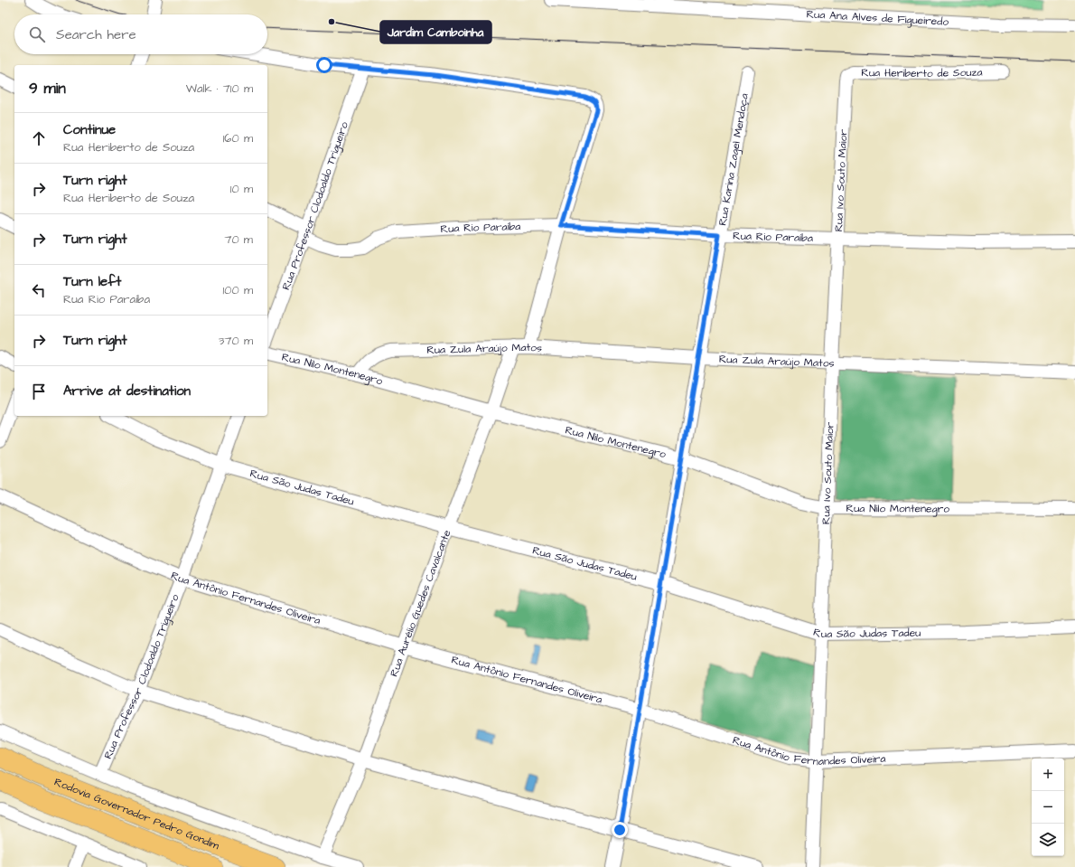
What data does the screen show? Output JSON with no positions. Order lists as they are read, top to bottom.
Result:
{
  "streets": {
    "highway": ["Rodovia Governador Pedro Gondim"],
    "street": [
      "Rua Ana Alves de Figueiredo",
      "Rua Heriberto de Souza",
      "Rua Karina Zagel Mendoça",
      "Rua Ivo Souto Maior",
      "Rua Professor Clodoaldo Trigueiro",
      "Rua Rio Paraíba",
      "Rua Zula Araújo Matos",
      "Rua Nilo Montenegro",
      "Rua São Judas Tadeu",
      "Rua Antônio Fernandes Oliveira",
      "Rua Aurélio Guedes Cavalcante"
    ]
  },
  "crossings": [
    ["Rua Heriberto de Souza", "Rua Ivo Souto Maior"],
    ["Rua Karina Zagel Mendoça", "Rua Rio Paraíba"],
    ["Rua Karina Zagel Mendoça", "Rua Zula Araújo Matos"],
    ["Rua Karina Zagel Mendoça", "Rua Nilo Montenegro"],
    ["Rua Karina Zagel Mendoça", "Rua São Judas Tadeu"],
    ["Rua Karina Zagel Mendoça", "Rua Antônio Fernandes Oliveira"],
    ["Rua Ivo Souto Maior", "Rua Rio Paraíba"],
    ["Rua Ivo Souto Maior", "Rua Zula Araújo Matos"],
    ["Rua Ivo Souto Maior", "Rua Nilo Montenegro"],
    ["Rua Ivo Souto Maior", "Rua São Judas Tadeu"],
    ["Rua Ivo Souto Maior", "Rua Antônio Fernandes Oliveira"],
    ["Rua Professor Clodoaldo Trigueiro", "Rua Rio Paraíba"],
    ["Rua Professor Clodoaldo Trigueiro", "Rua São Judas Tadeu"],
    ["Rua Professor Clodoaldo Trigueiro", "Rua Antônio Fernandes Oliveira"],
    ["Rua Zula Araújo Matos", "Rua Nilo Montenegro"],
    ["Rua Zula Araújo Matos", "Rua Aurélio Guedes Cavalcante"],
    ["Rua Nilo Montenegro", "Rua Aurélio Guedes Cavalcante"],
    ["Rua São Judas Tadeu", "Rua Aurélio Guedes Cavalcante"],
    ["Rua Antônio Fernandes Oliveira", "Rua Aurélio Guedes Cavalcante"]
  ],
  "places": ["Jardim Camboinha"],
  "page": {
    "search": "Search here",
    "heading": ["9 min", "Walk · 710 m"],
    "list": [
      ["Continue", "Rua Heriberto de Souza", "160 m"],
      ["Turn right", "Rua Heriberto de Souza", "10 m"],
      ["Turn right", "70 m"],
      ["Turn left", "Rua Rio Paraíba", "100 m"],
      ["Turn right", "370 m"],
      "Arrive at destination"
    ],
    "map_buttons": ["+", "−"]
  }
}
